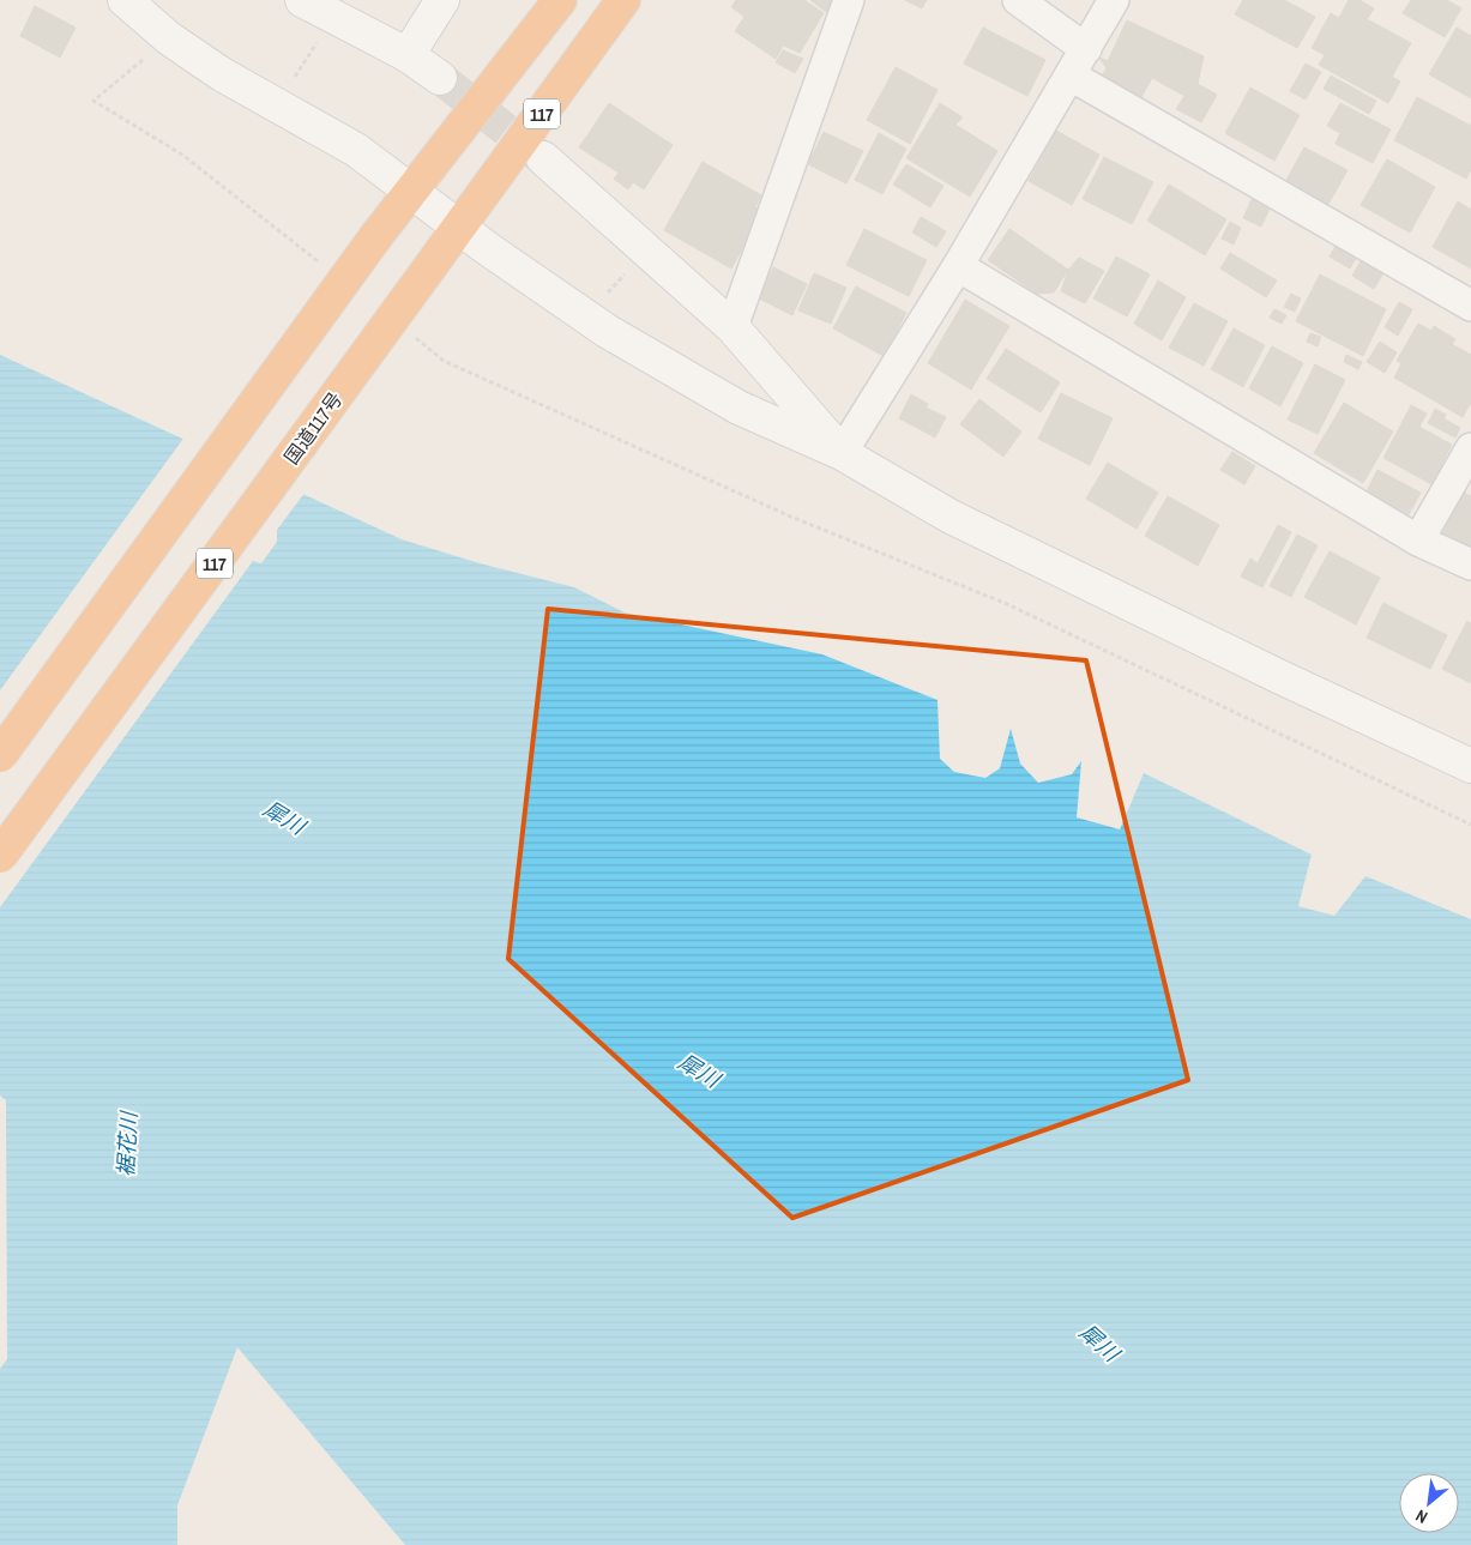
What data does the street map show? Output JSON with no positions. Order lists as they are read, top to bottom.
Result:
{
  "streets": {
    "highway": ["117", "国道117号"]
  },
  "water": ["犀川", "裾花川"],
  "north": "bottom left"
}
